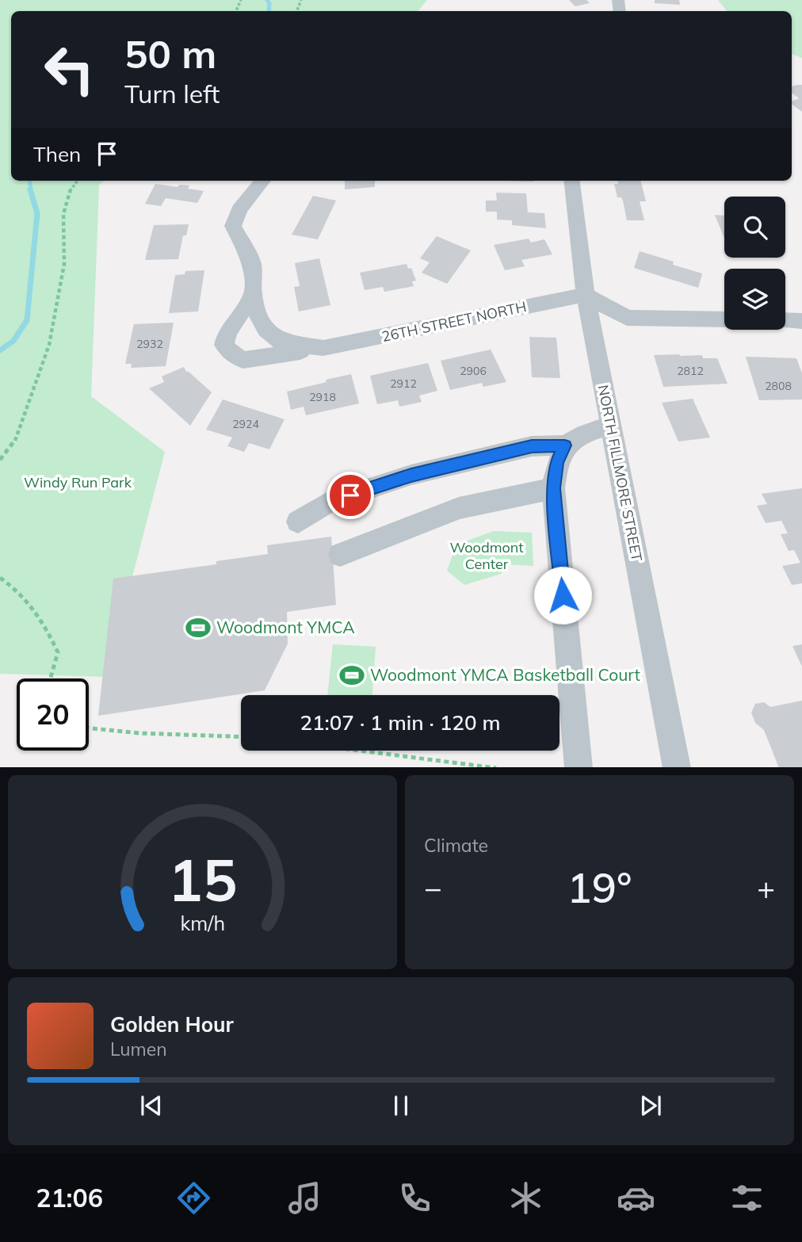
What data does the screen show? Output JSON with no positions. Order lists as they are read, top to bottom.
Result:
{
  "streets": {
    "street": ["26TH STREET NORTH", "NORTH FILLMORE STREET"]
  },
  "crossings": [
    ["26TH STREET NORTH", "NORTH FILLMORE STREET"]
  ],
  "parks": ["Windy Run Park", "Woodmont Center"],
  "places": {
    "sports": ["Woodmont YMCA", "Woodmont YMCA Basketball Court"]
  },
  "house_numbers": [
    "2932",
    "2906",
    "2812",
    "2912",
    "2808",
    "2918",
    "2924"
  ],
  "page": {
    "turn": ["50 m", "Turn left"],
    "then": "Then",
    "limit": "20",
    "trip": "21:07 · 1 min · 120 m",
    "tile": "Climate",
    "heat": ["−", "19°", "+"],
    "song": ["Golden Hour", "Lumen"],
    "tabs": "21:06",
    "gauge": ["15", "km/h"]
  }
}
